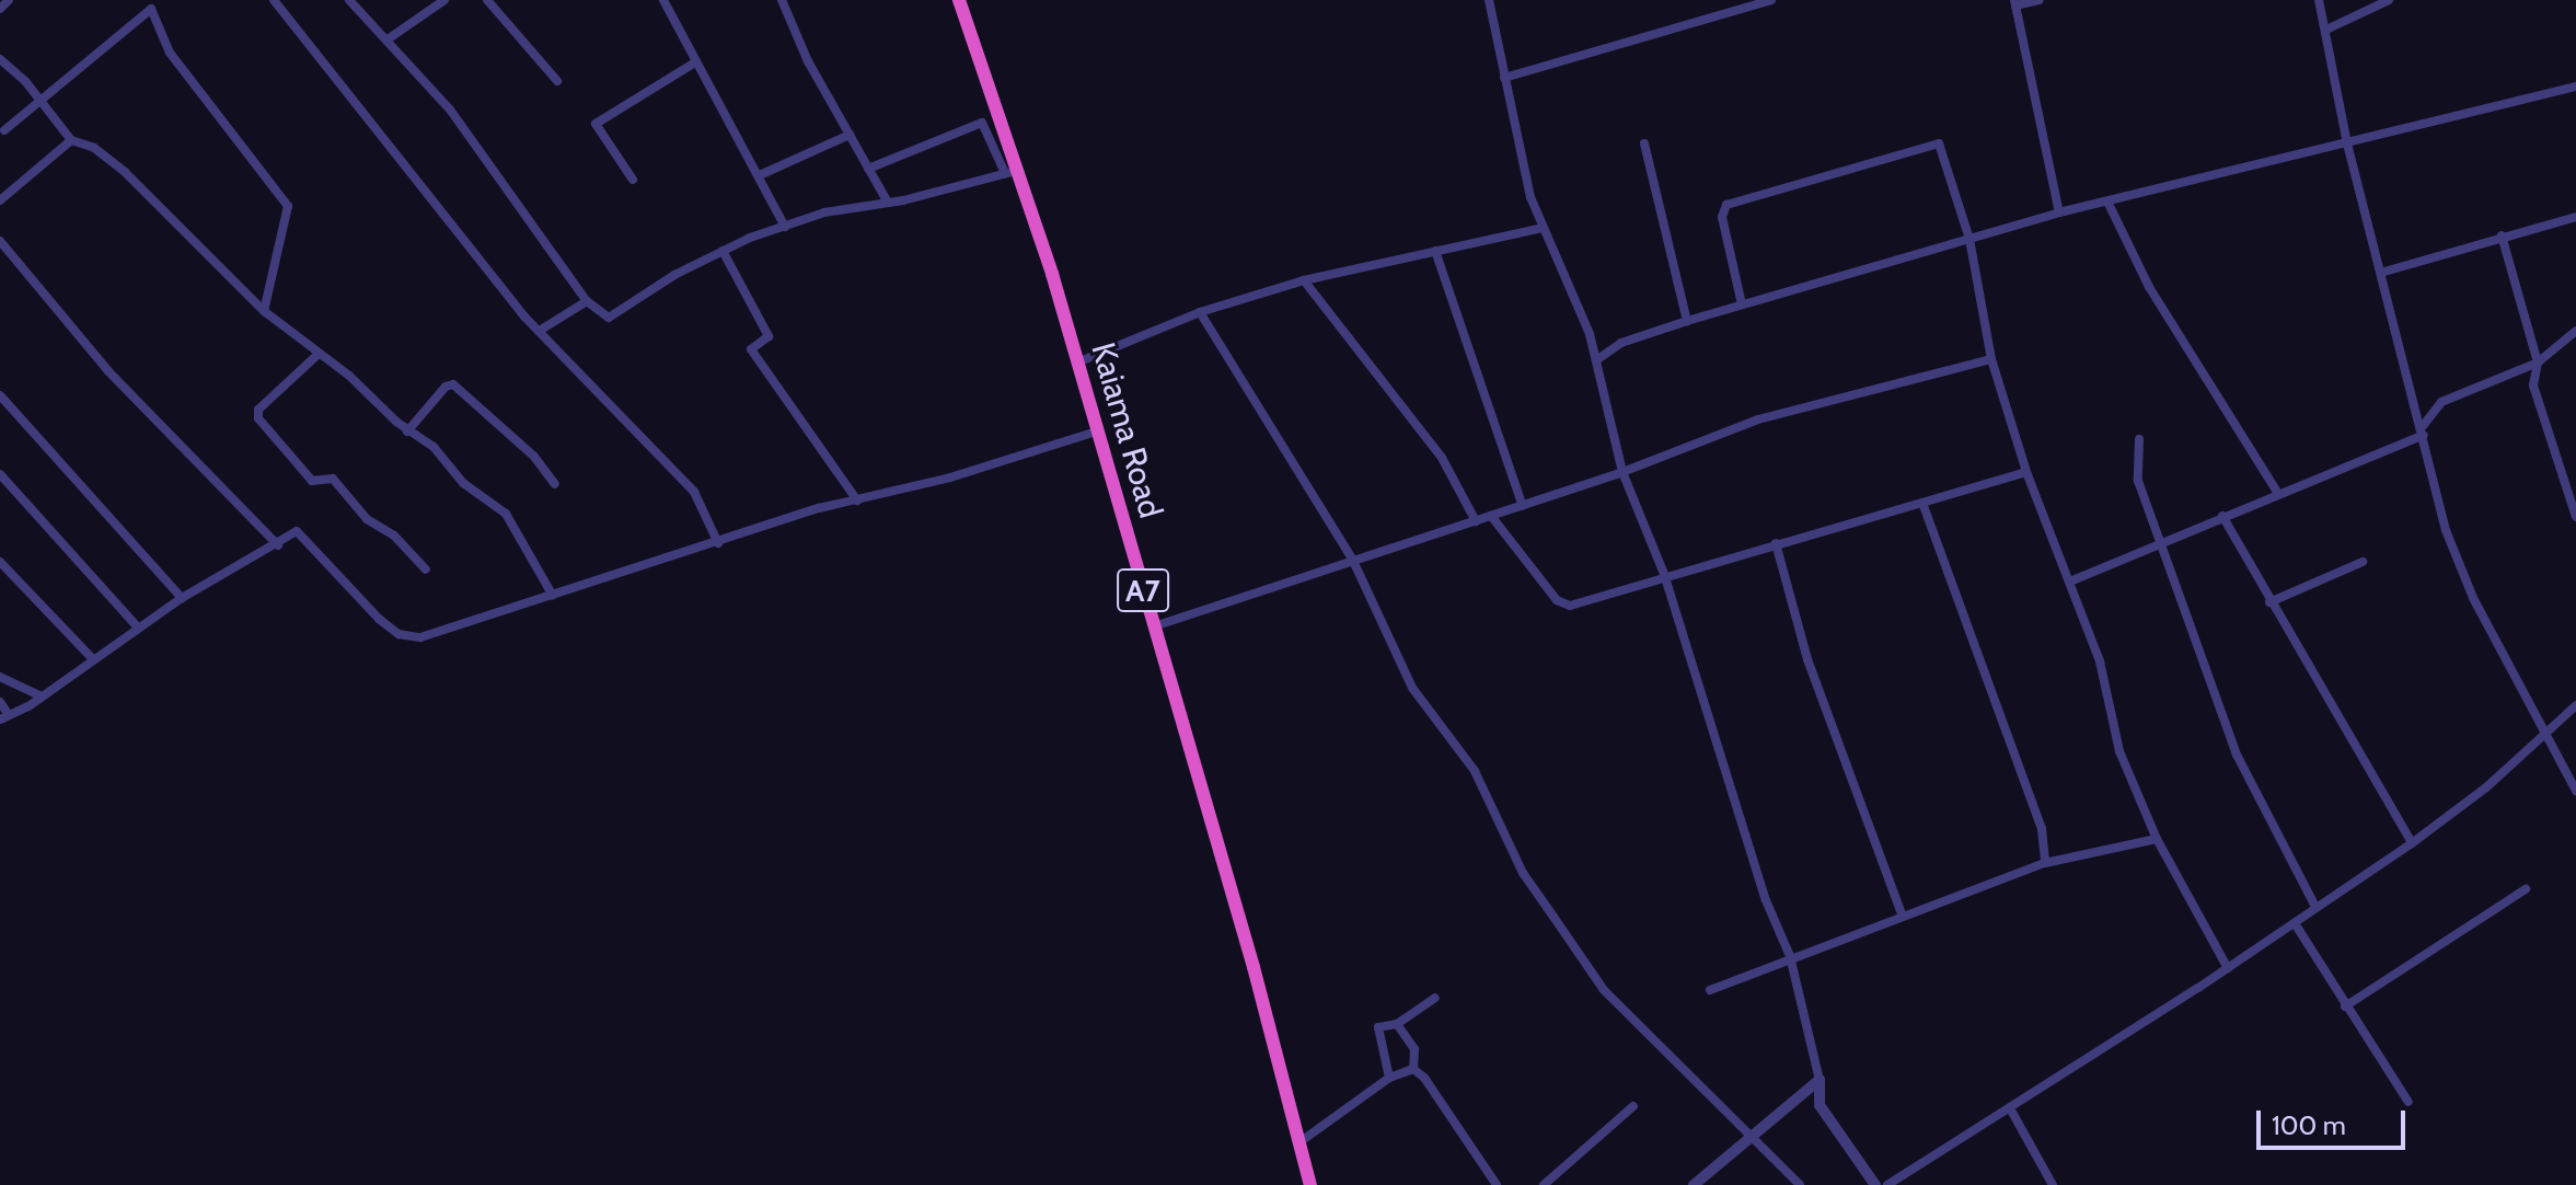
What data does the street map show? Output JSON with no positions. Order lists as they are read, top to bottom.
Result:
{
  "streets": {
    "highway": ["Kaiama Road", "A7"]
  },
  "scale_bar": "100 m"
}
